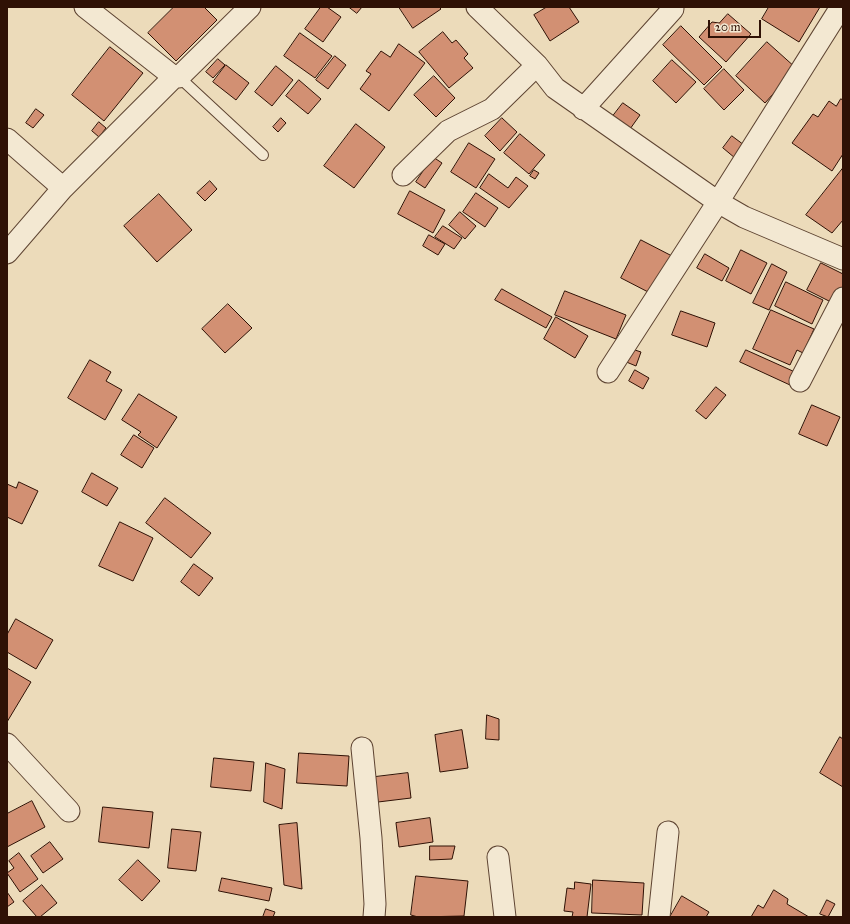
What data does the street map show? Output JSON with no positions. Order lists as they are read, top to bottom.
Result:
{
  "scale_bar": "20 m"
}
